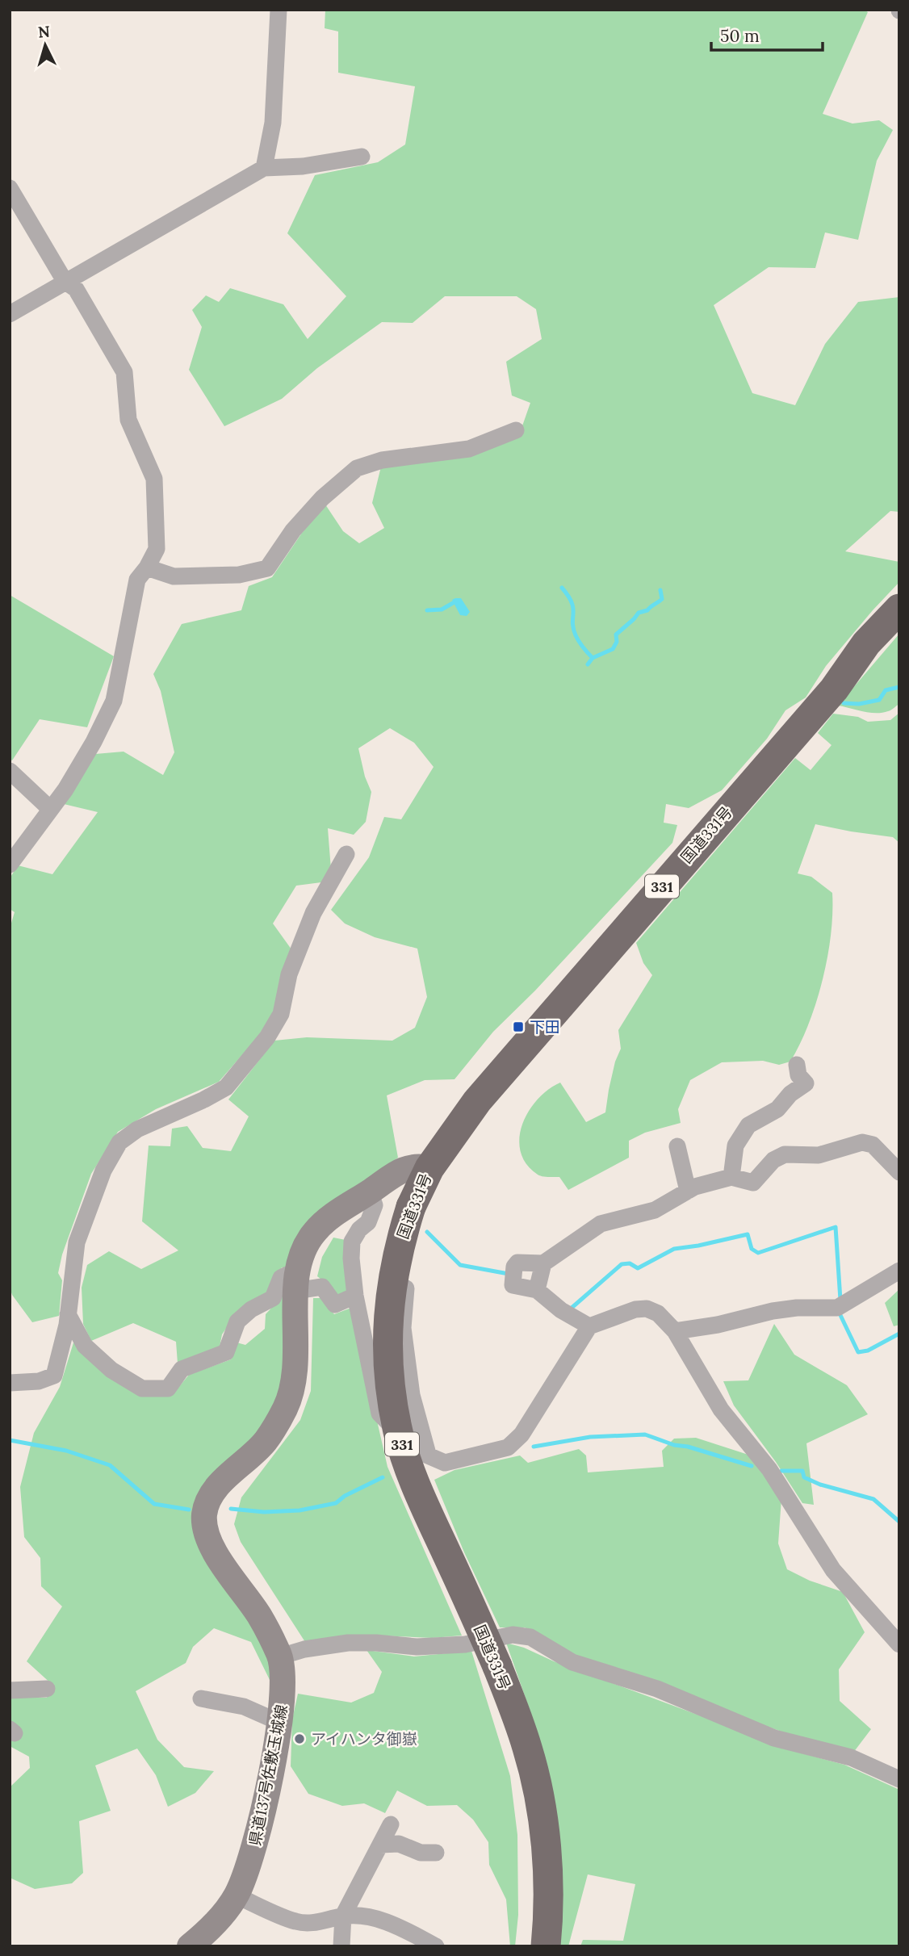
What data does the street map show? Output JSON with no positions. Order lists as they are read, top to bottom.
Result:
{
  "streets": {
    "highway": ["国道331号", "331"],
    "main road": ["県道137号佐敷玉城線"]
  },
  "crossings": [
    ["国道331号", "県道137号佐敷玉城線"]
  ],
  "places": {
    "transit": ["下田"],
    "other": ["アイハンタ御嶽"]
  },
  "scale_bar": "50 m",
  "north": "top"
}
